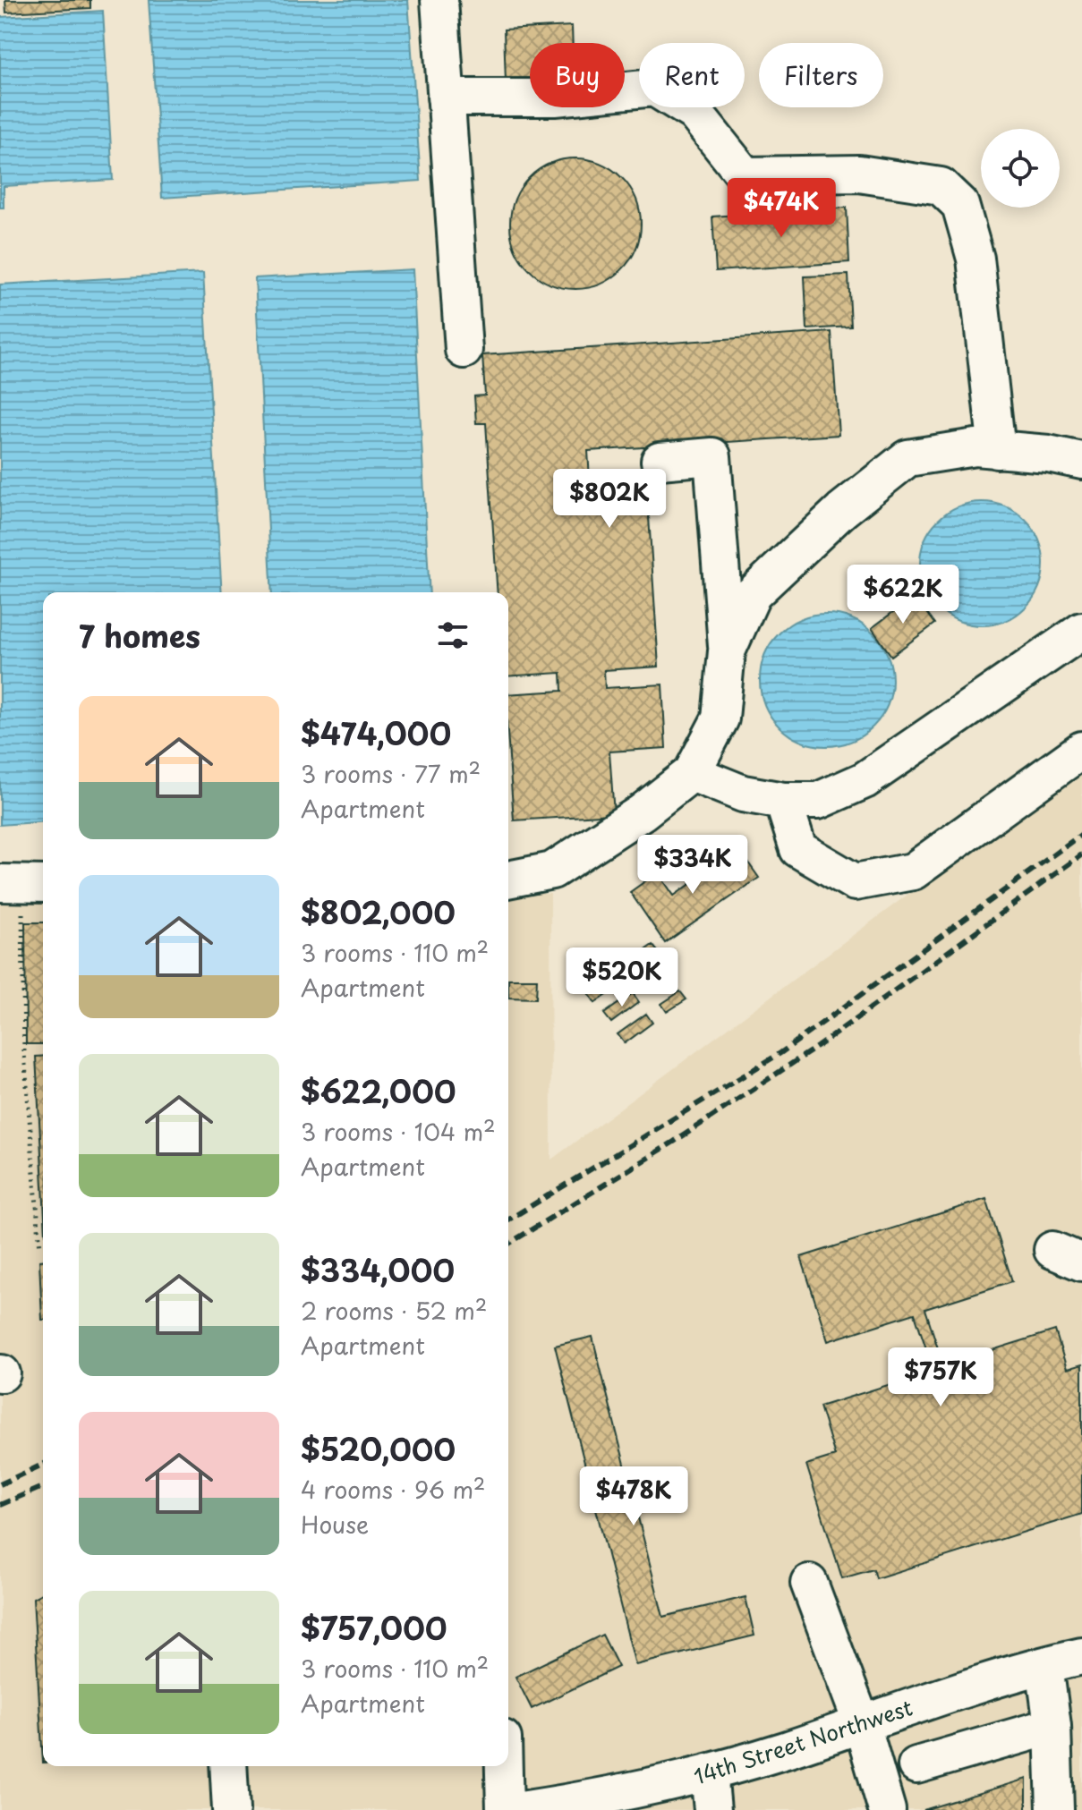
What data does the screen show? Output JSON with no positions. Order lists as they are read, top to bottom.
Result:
{
  "streets": {
    "street": ["14th Street Northwest"]
  },
  "page": {
    "chip": ["Buy", "Rent", "Filters"],
    "price": [
      "$474K",
      "$802K",
      "$622K",
      "$334K",
      "$520K",
      "$757K",
      "$478K"
    ],
    "heading": "7 homes",
    "list": [
      {
        "name": "$474,000",
        "note": "3 rooms · 77 m² · Apartment"
      },
      {
        "name": "$802,000",
        "note": "3 rooms · 110 m² · Apartment"
      },
      {
        "name": "$622,000",
        "note": "3 rooms · 104 m² · Apartment"
      },
      {
        "name": "$334,000",
        "note": "2 rooms · 52 m² · Apartment"
      },
      {
        "name": "$520,000",
        "note": "4 rooms · 96 m² · House"
      },
      {
        "name": "$757,000",
        "note": "3 rooms · 110 m² · Apartment"
      }
    ]
  }
}
